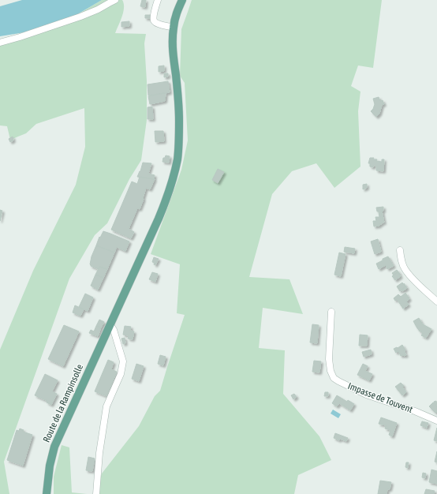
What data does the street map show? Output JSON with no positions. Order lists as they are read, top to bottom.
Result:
{
  "streets": {
    "main road": ["Route de la Rampinsolle"],
    "street": ["Impasse de Touvent"]
  }
}
